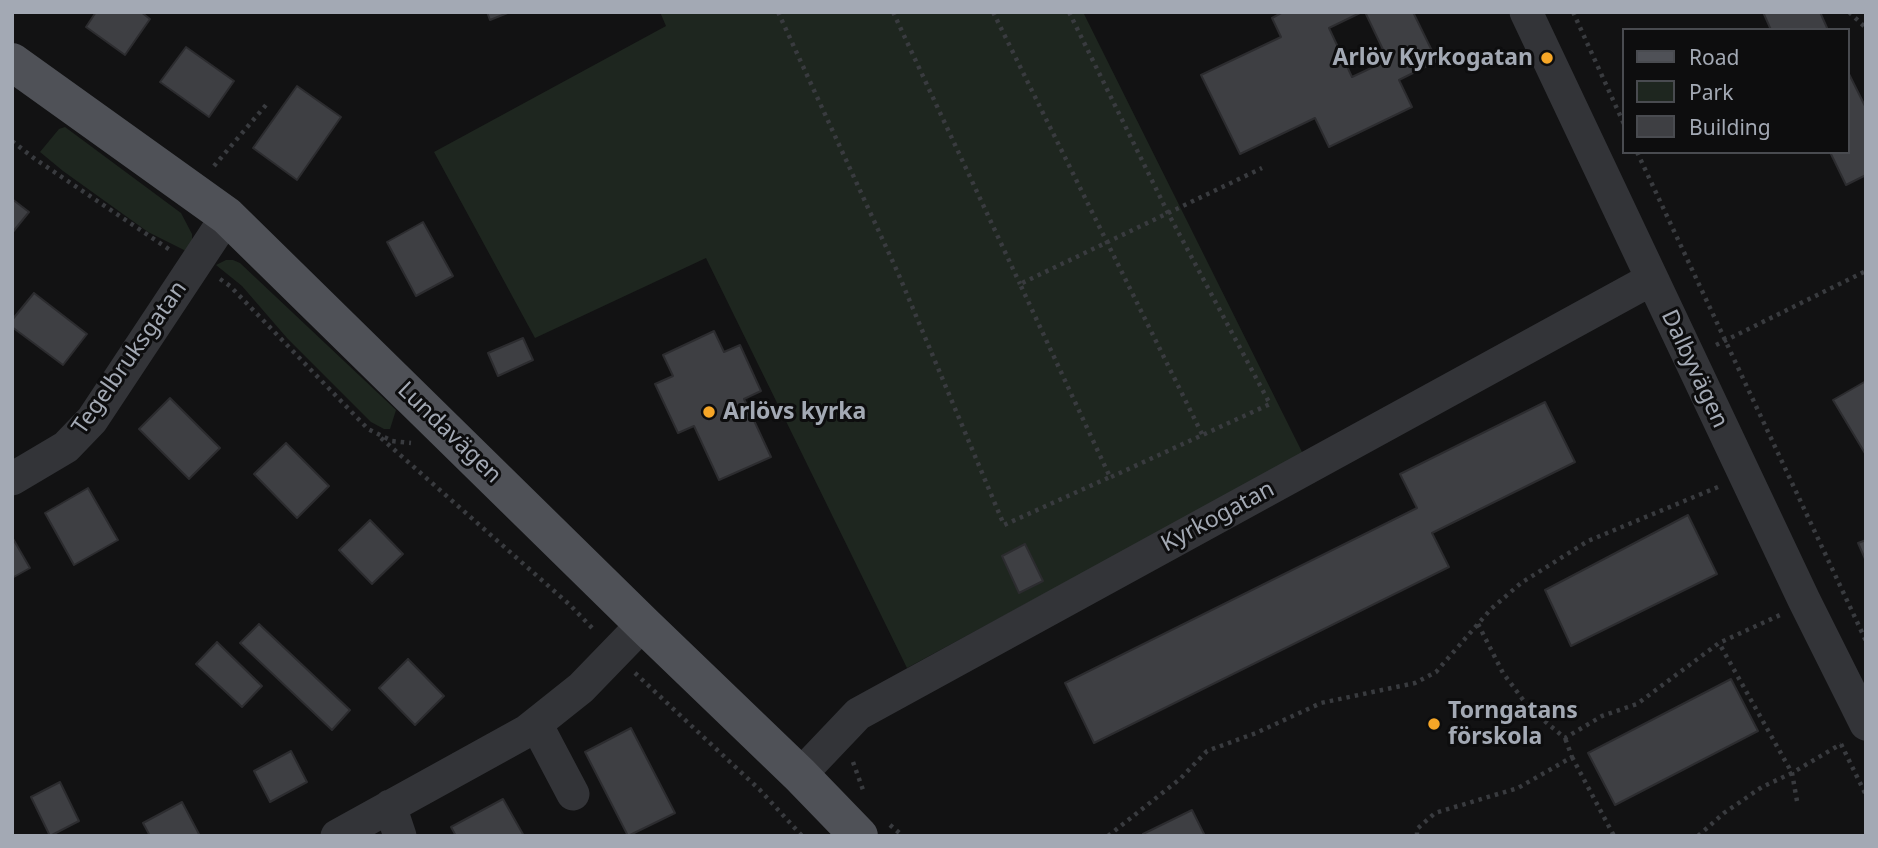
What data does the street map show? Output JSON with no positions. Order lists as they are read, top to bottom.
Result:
{
  "streets": {
    "main road": ["Lundavägen"],
    "street": ["Tegelbruksgatan", "Dalbyvägen", "Kyrkogatan"]
  },
  "crossings": [
    ["Tegelbruksgatan", "Lundavägen"],
    ["Dalbyvägen", "Kyrkogatan"],
    ["Lundavägen", "Kyrkogatan"]
  ],
  "places": ["Arlöv Kyrkogatan", "Arlövs kyrka", "Torngatans förskola"],
  "legend": ["Road", "Park", "Building"]
}
